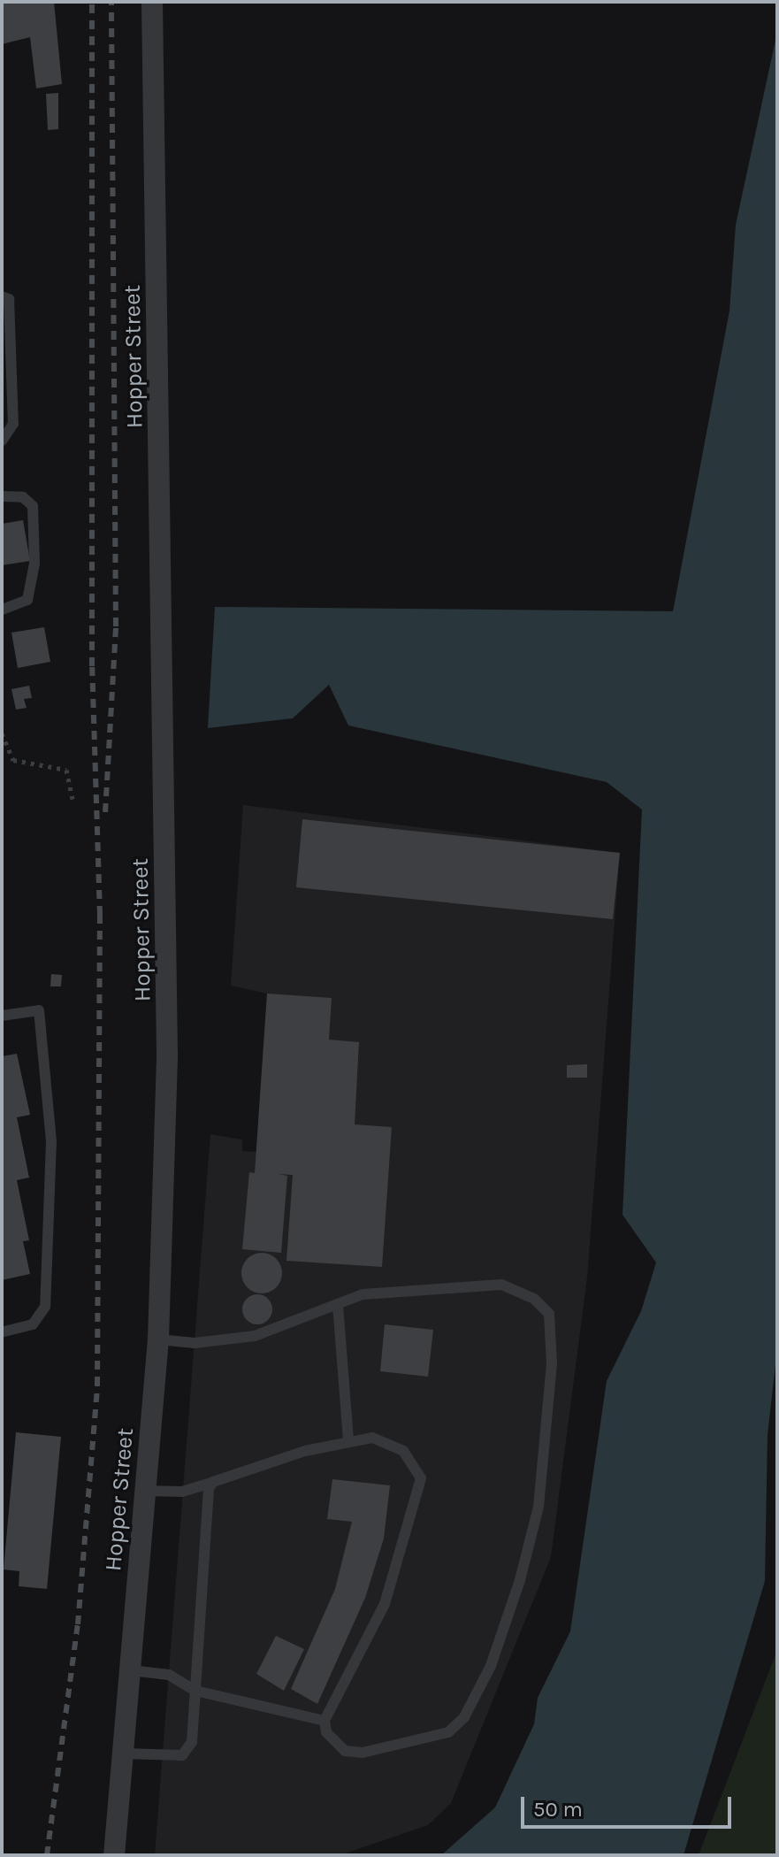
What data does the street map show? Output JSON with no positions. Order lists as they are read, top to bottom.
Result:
{
  "streets": {
    "street": ["Hopper Street"]
  },
  "scale_bar": "50 m"
}
